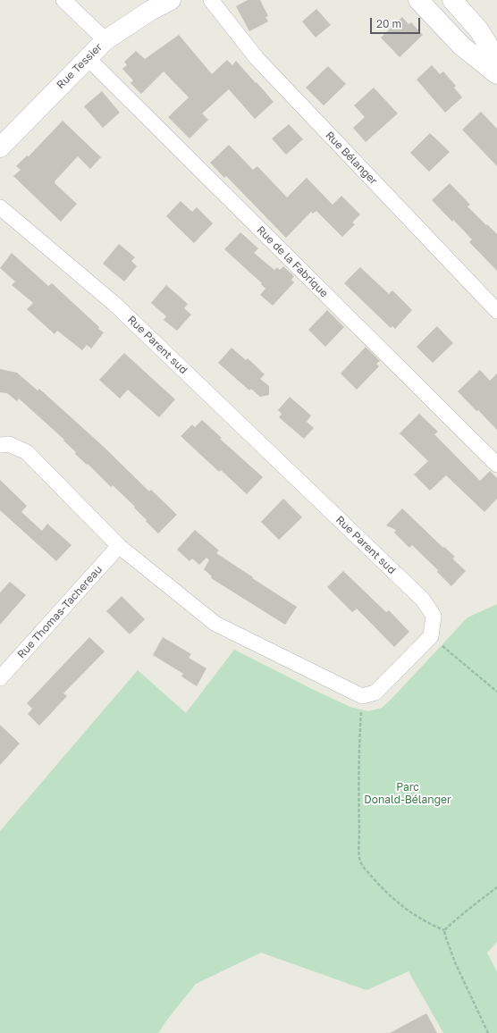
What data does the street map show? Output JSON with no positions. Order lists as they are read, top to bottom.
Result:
{
  "streets": {
    "street": [
      "Rue Tessier",
      "Rue Bélanger",
      "Rue de la Fabrique",
      "Rue Parent sud",
      "Rue Thomas-Tachereau"
    ]
  },
  "crossings": [
    ["Rue Tessier", "Rue de la Fabrique"]
  ],
  "parks": ["Parc Donald-Bélanger"],
  "scale_bar": "20 m"
}
